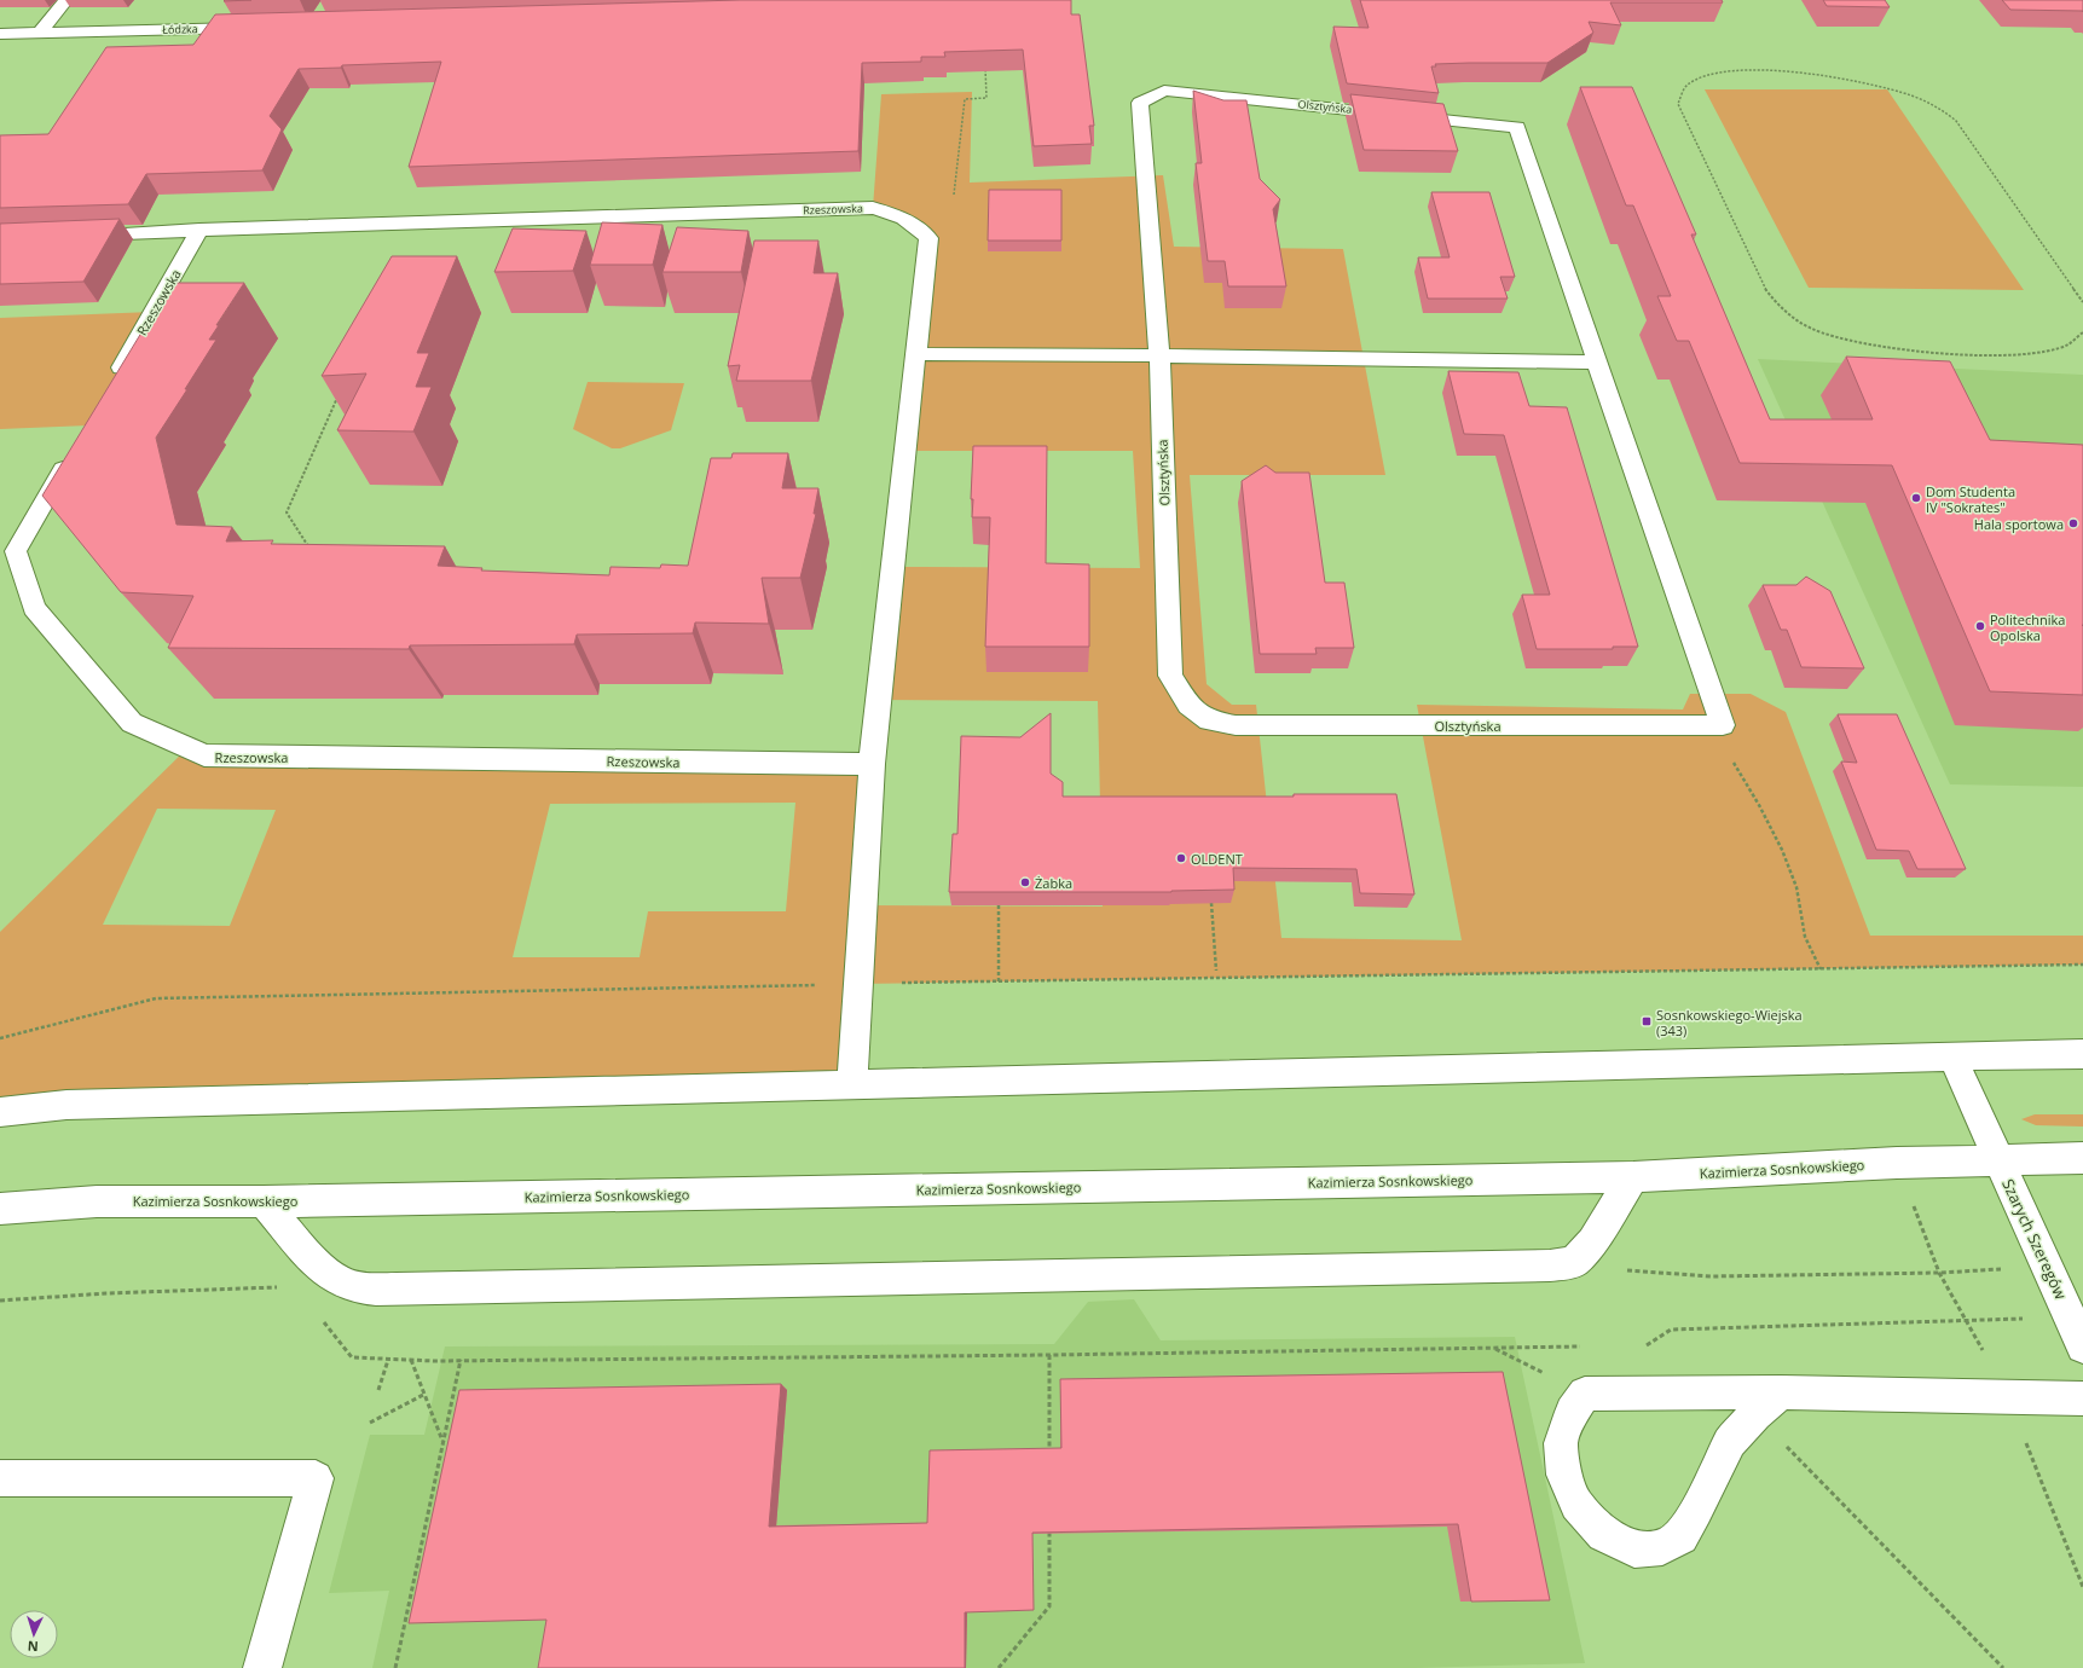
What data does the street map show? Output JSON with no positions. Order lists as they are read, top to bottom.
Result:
{
  "streets": {
    "street": [
      "Łódzka",
      "Olsztyńska",
      "Rzeszowska",
      "Kazimierza Sosnkowskiego",
      "Szarych Szeregów"
    ]
  },
  "crossings": [
    ["Kazimierza Sosnkowskiego", "Szarych Szeregów"]
  ],
  "places": {
    "other": [
      "Dom Studenta IV \"Sokrates\"",
      "Hala sportowa",
      "Politechnika Opolska",
      "OLDENT",
      "Żabka"
    ],
    "transit": ["Sosnkowskiego-Wiejska (343)"]
  },
  "north": "bottom"
}
